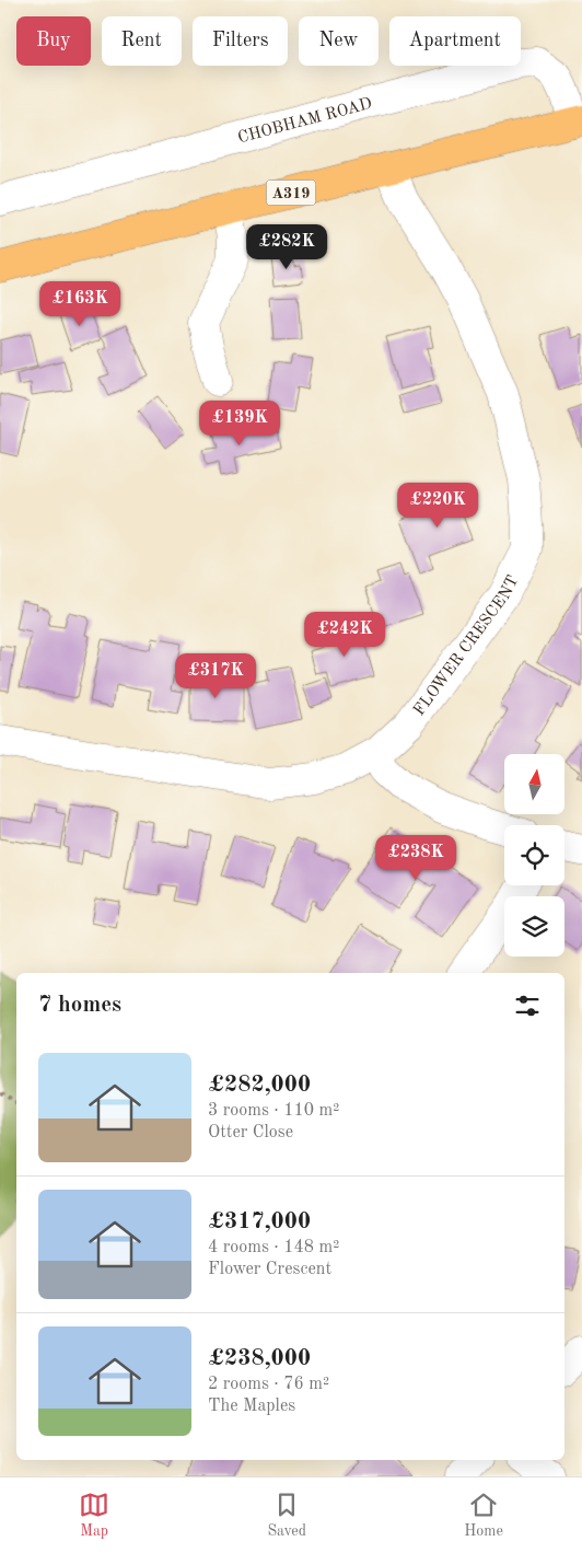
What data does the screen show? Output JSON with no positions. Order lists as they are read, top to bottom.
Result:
{
  "streets": {
    "main road": ["CHOBHAM ROAD", "A319"],
    "street": ["FLOWER CRESCENT"]
  },
  "crossings": [
    ["CHOBHAM ROAD", "FLOWER CRESCENT"]
  ],
  "north": "top",
  "page": {
    "chip": [
      "Buy",
      "Rent",
      "Filters",
      "New",
      "Apartment"
    ],
    "price": [
      "£282K",
      "£163K",
      "£139K",
      "£220K",
      "£242K",
      "£317K",
      "£238K"
    ],
    "heading": "7 homes",
    "list": [
      {
        "name": "£282,000",
        "note": "3 rooms · 110 m² · Otter Close"
      },
      {
        "name": "£317,000",
        "note": "4 rooms · 148 m² · Flower Crescent"
      },
      {
        "name": "£238,000",
        "note": "2 rooms · 76 m² · The Maples"
      }
    ],
    "tabs": ["Map", "Saved", "Home"]
  }
}
